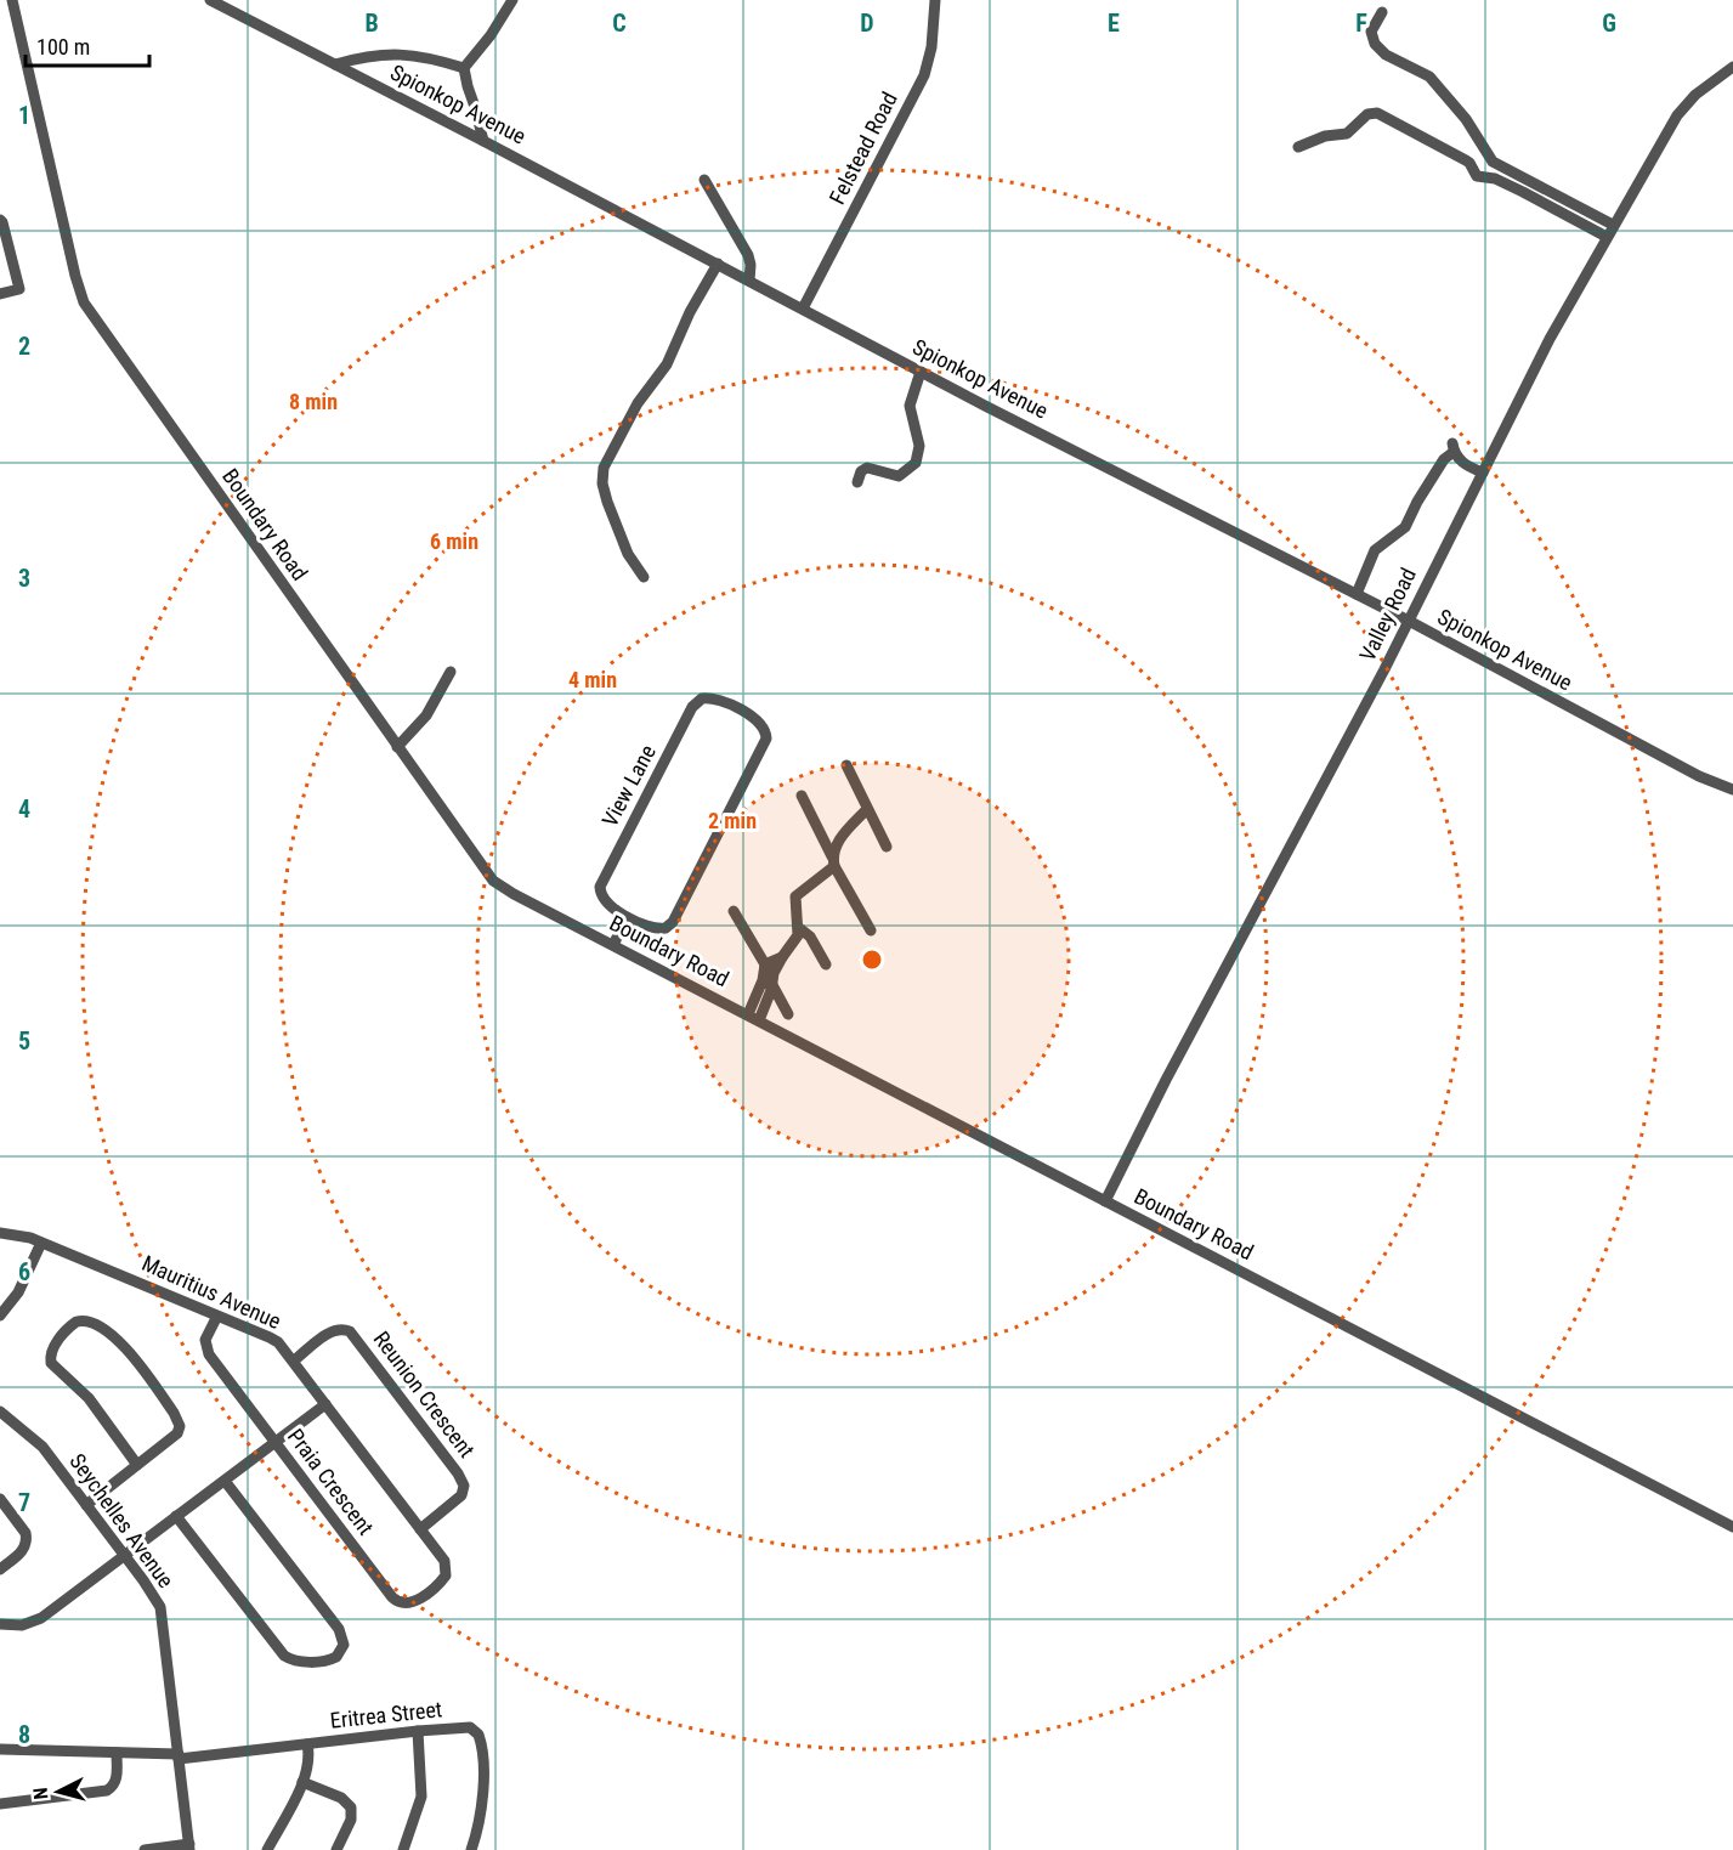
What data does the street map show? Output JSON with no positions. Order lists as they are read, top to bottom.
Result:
{
  "streets": {
    "street": [
      "Spionkop Avenue",
      "Felstead Road",
      "Boundary Road",
      "Valley Road",
      "View Lane",
      "Mauritius Avenue",
      "Reunion Crescent",
      "Praia Crescent",
      "Seychelles Avenue",
      "Eritrea Street"
    ]
  },
  "crossings": [
    ["Spionkop Avenue", "Felstead Road"],
    ["Spionkop Avenue", "Valley Road"],
    ["Boundary Road", "Valley Road"],
    ["Mauritius Avenue", "Reunion Crescent"],
    ["Mauritius Avenue", "Praia Crescent"],
    ["Seychelles Avenue", "Eritrea Street"]
  ],
  "scale_bar": "100 m",
  "north": "left",
  "grid": {
    "columns": [
      "B",
      "C",
      "D",
      "E",
      "F",
      "G"
    ],
    "rows": [
      "1",
      "2",
      "3",
      "4",
      "5",
      "6",
      "7",
      "8"
    ]
  },
  "rings": [
    "8 min",
    "6 min",
    "4 min",
    "2 min"
  ]
}
